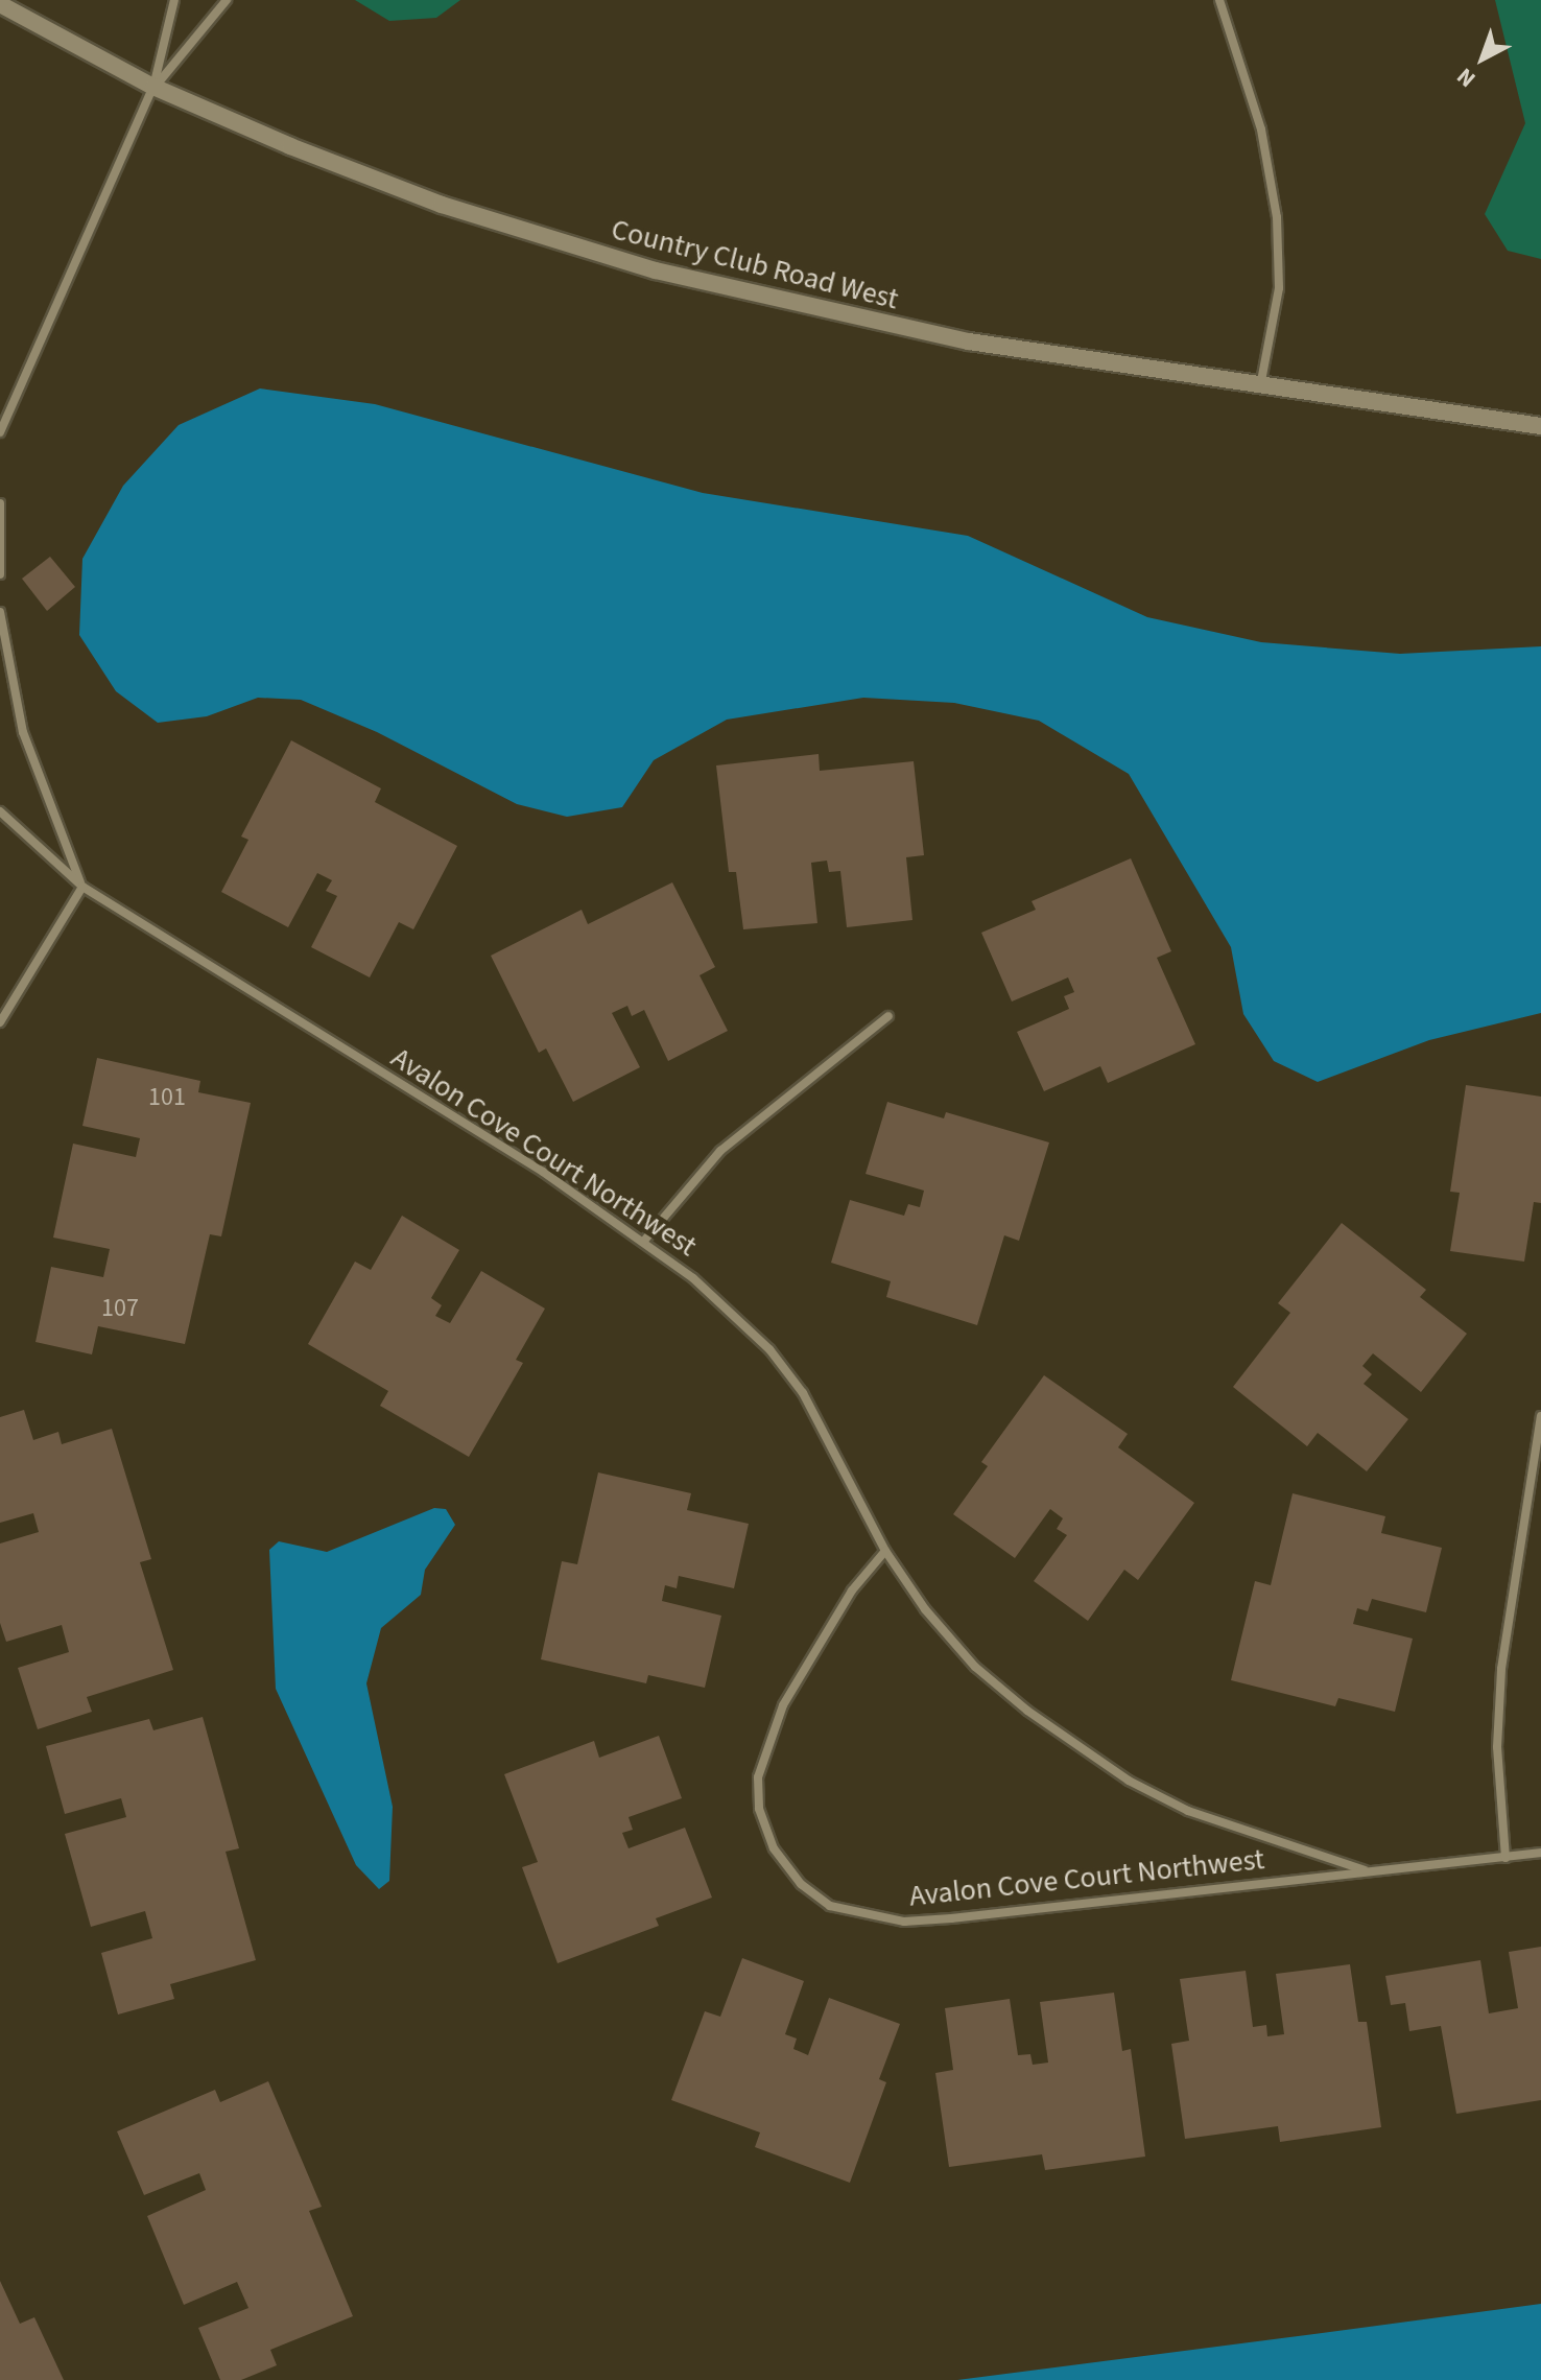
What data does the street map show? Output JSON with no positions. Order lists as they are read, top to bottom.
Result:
{
  "streets": {
    "main road": ["Country Club Road West"],
    "street": ["Avalon Cove Court Northwest"]
  },
  "house_numbers": ["101", "107"],
  "north": "bottom left"
}
